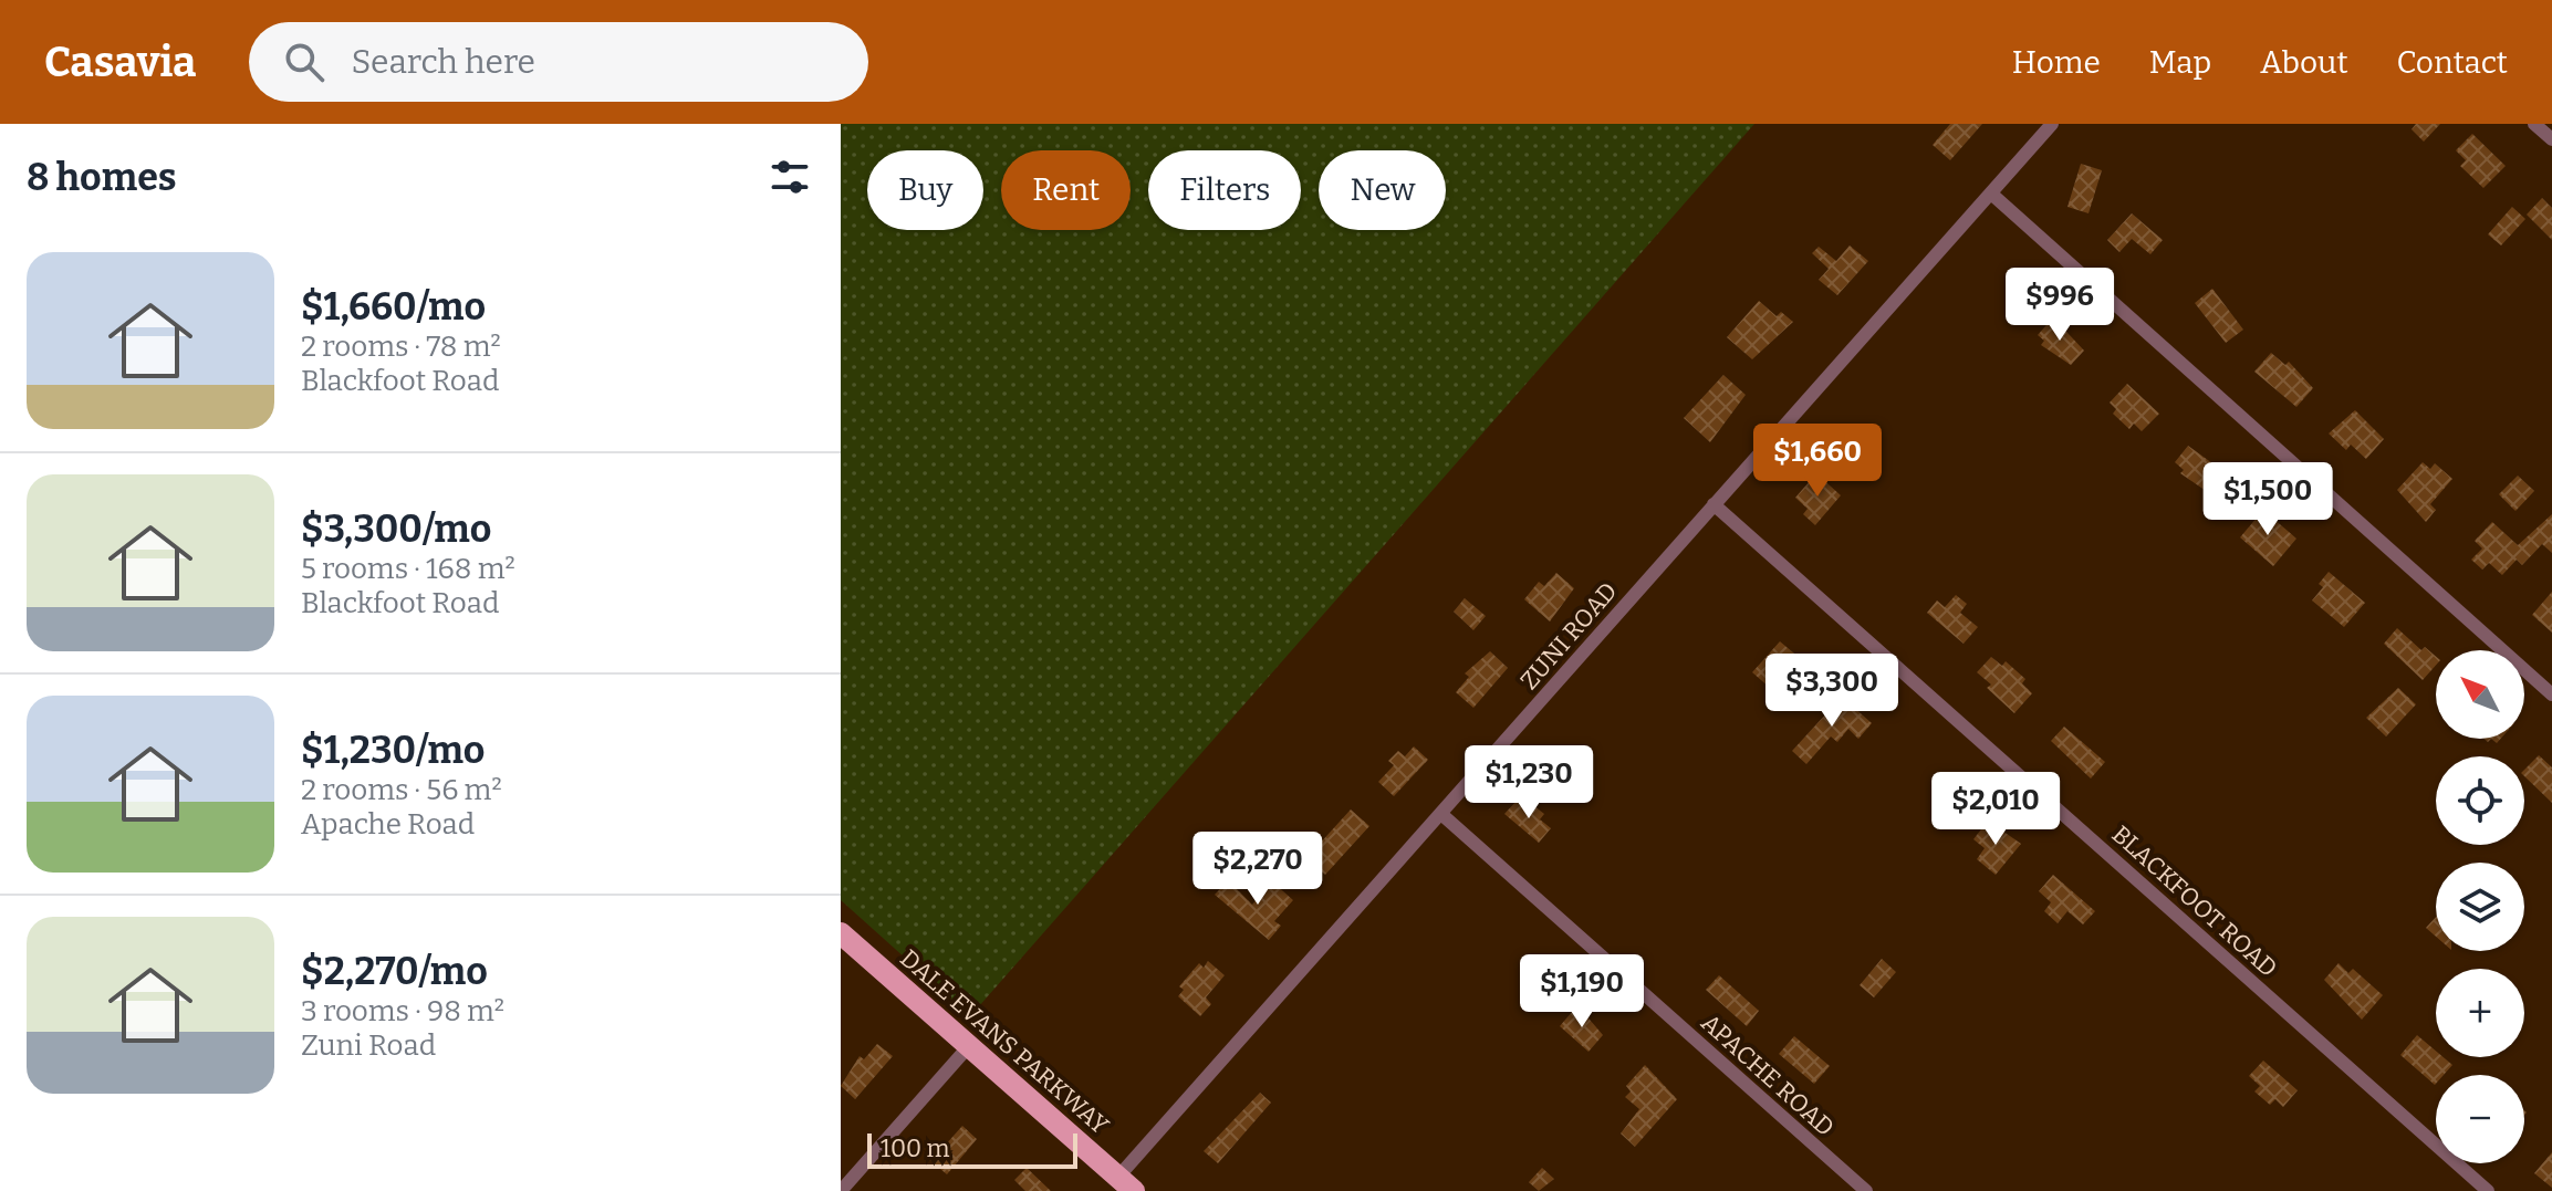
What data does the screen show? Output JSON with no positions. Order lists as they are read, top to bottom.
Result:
{
  "streets": {
    "main road": ["DALE EVANS PARKWAY"],
    "street": ["ZUNI ROAD", "BLACKFOOT ROAD", "APACHE ROAD"]
  },
  "crossings": [
    ["ZUNI ROAD", "BLACKFOOT ROAD"],
    ["ZUNI ROAD", "DALE EVANS PARKWAY"],
    ["ZUNI ROAD", "APACHE ROAD"]
  ],
  "scale_bar": "100 m",
  "north": "top left",
  "page": {
    "header": "Casavia",
    "search": "Search here",
    "nav": [
      "Home",
      "Map",
      "About",
      "Contact"
    ],
    "heading": "8 homes",
    "chip": [
      "Buy",
      "Rent",
      "Filters",
      "New"
    ],
    "list": [
      {
        "name": "$1,660/mo",
        "note": "2 rooms · 78 m² · Blackfoot Road"
      },
      {
        "name": "$3,300/mo",
        "note": "5 rooms · 168 m² · Blackfoot Road"
      },
      {
        "name": "$1,230/mo",
        "note": "2 rooms · 56 m² · Apache Road"
      },
      {
        "name": "$2,270/mo",
        "note": "3 rooms · 98 m² · Zuni Road"
      }
    ],
    "price": [
      "$996",
      "$1,660",
      "$1,500",
      "$3,300",
      "$1,230",
      "$2,010",
      "$2,270",
      "$1,190"
    ],
    "map_buttons": ["+", "−"],
    "scale": "100 m"
  }
}
